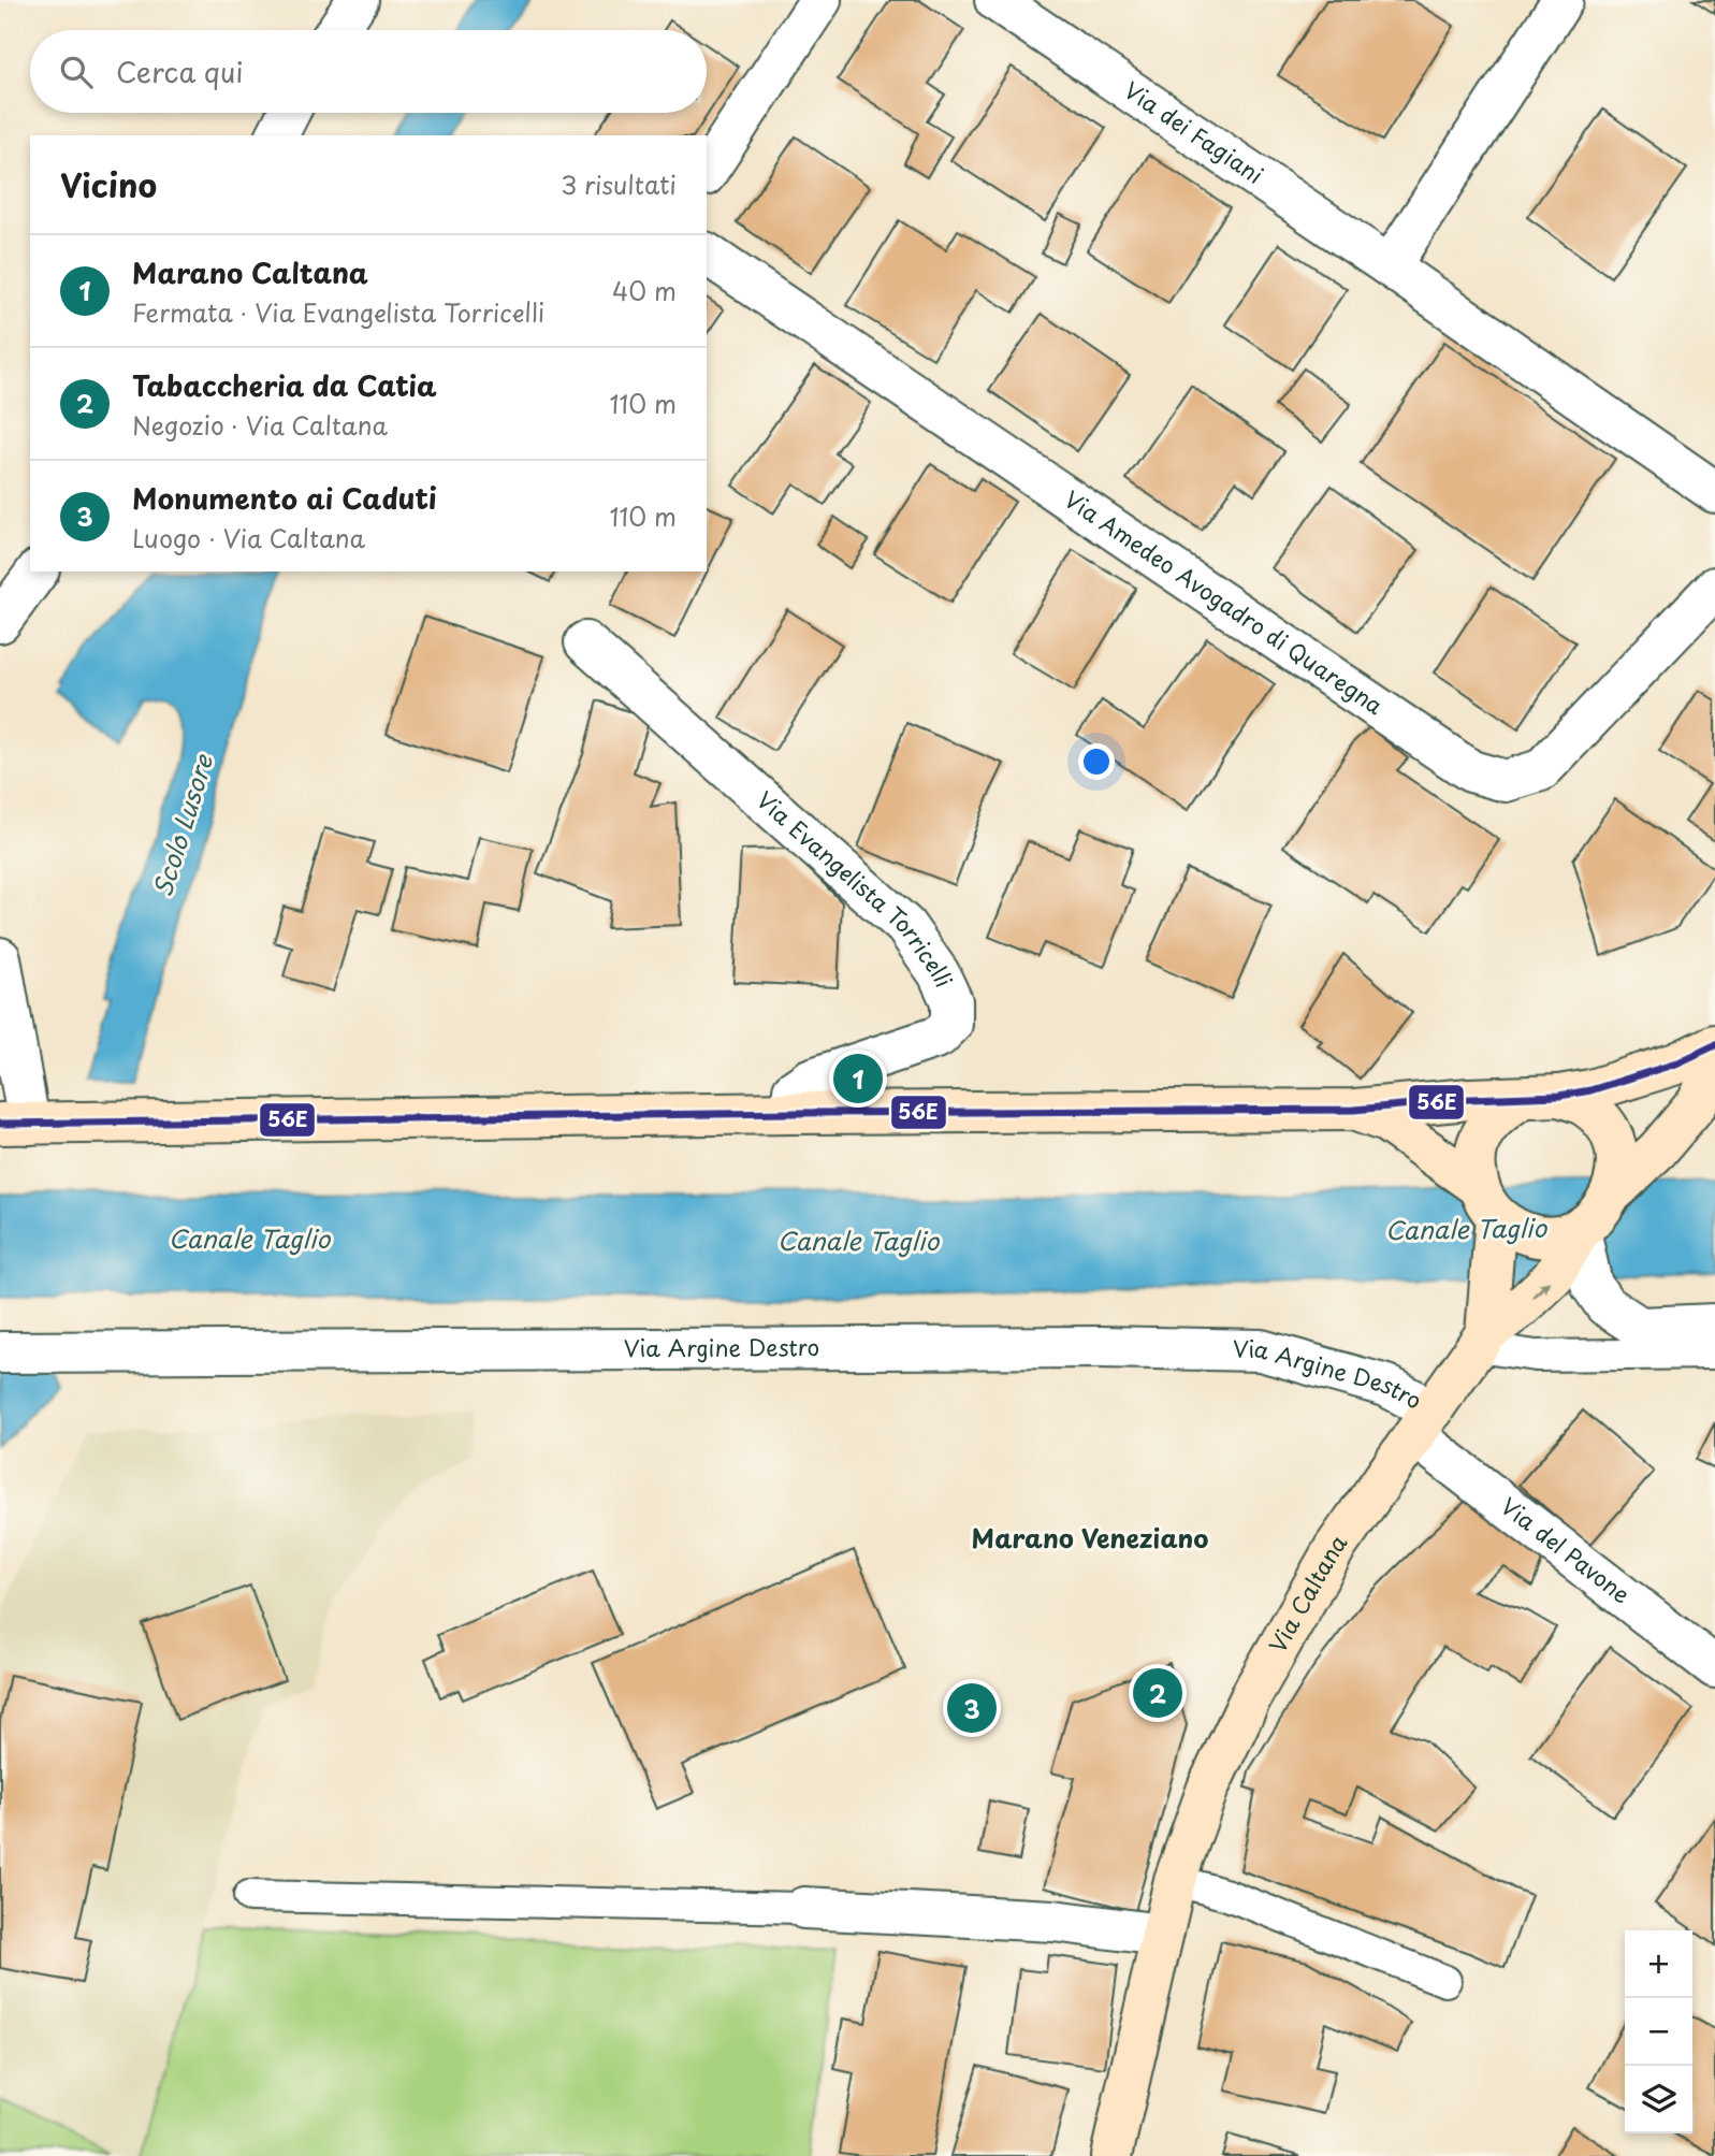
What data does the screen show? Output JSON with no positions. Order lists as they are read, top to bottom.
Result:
{
  "streets": {
    "main road": ["Via Caltana"],
    "street": [
      "Via dei Fagiani",
      "Via Amedeo Avogadro di Quaregna",
      "Via Evangelista Torricelli",
      "Via Argine Destro",
      "Via del Pavone"
    ]
  },
  "crossings": [
    ["Via Argine Destro", "Via del Pavone"],
    ["Via Argine Destro", "Via Caltana"],
    ["Via del Pavone", "Via Caltana"]
  ],
  "districts": ["Marano Veneziano"],
  "water": ["Scolo Lusore", "Canale Taglio"],
  "lines": ["transit line 56E"],
  "page": {
    "search": "Cerca qui",
    "heading": ["Vicino", "3 risultati"],
    "list": [
      {
        "mark": "1",
        "name": "Marano Caltana",
        "note": "Fermata · Via Evangelista Torricelli",
        "value": "40 m"
      },
      {
        "mark": "2",
        "name": "Tabaccheria da Catia",
        "note": "Negozio · Via Caltana",
        "value": "110 m"
      },
      {
        "mark": "3",
        "name": "Monumento ai Caduti",
        "note": "Luogo · Via Caltana",
        "value": "110 m"
      }
    ],
    "pins": ["1", "2", "3"],
    "map_buttons": ["+", "−"]
  }
}
